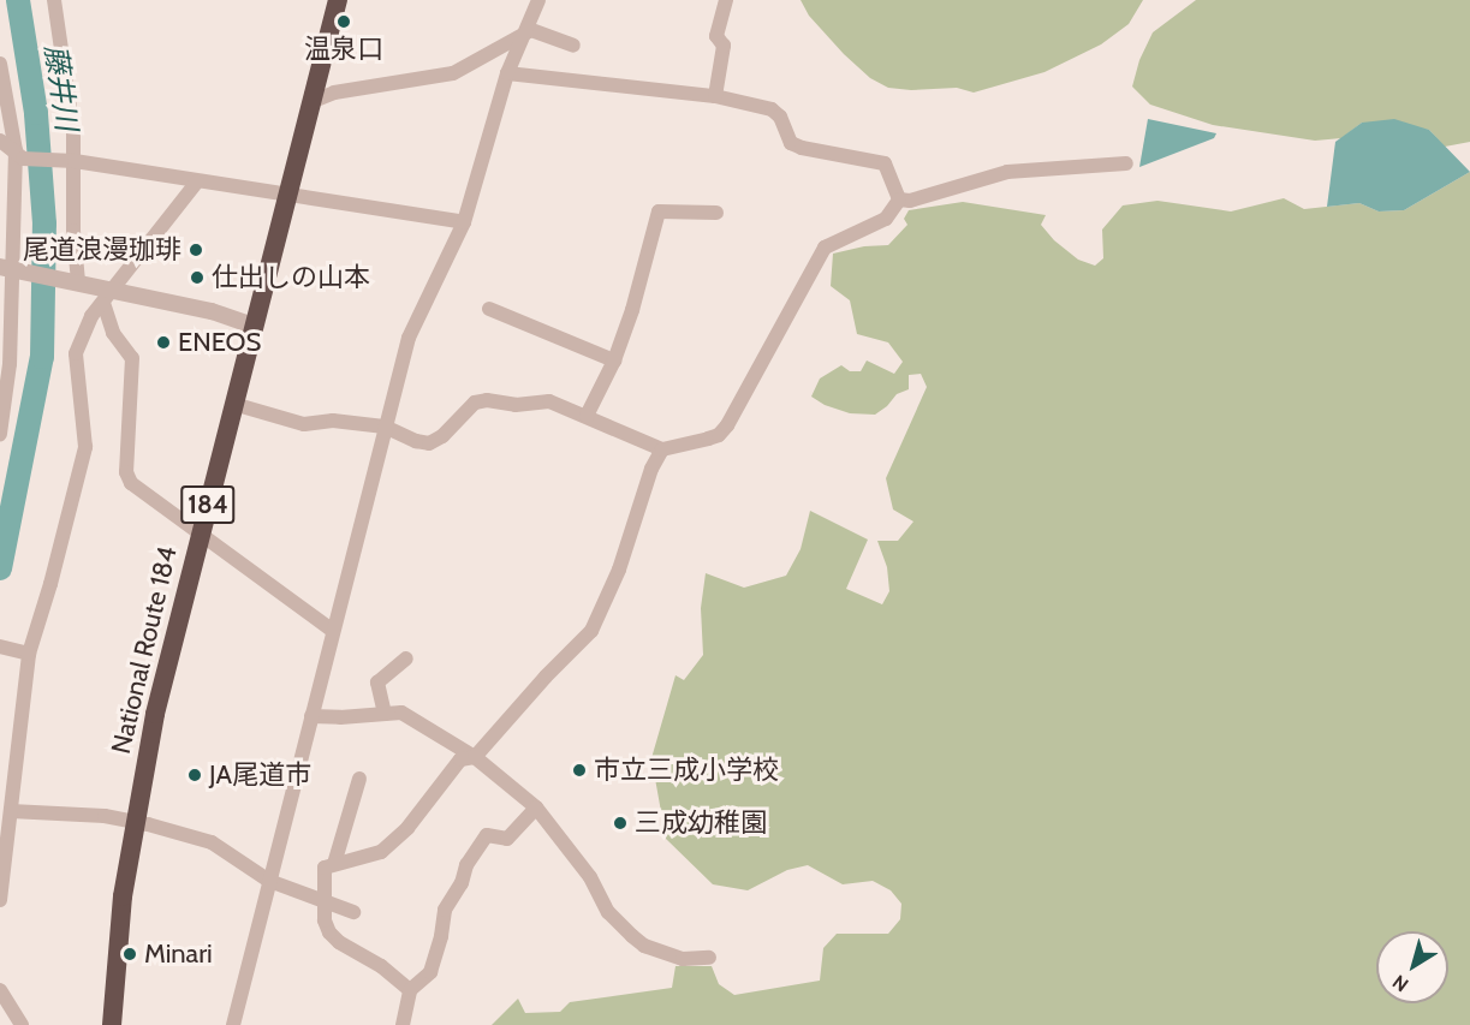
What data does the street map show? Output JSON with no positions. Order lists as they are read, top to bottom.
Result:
{
  "streets": {
    "highway": ["184", "National Route 184"]
  },
  "water": ["藤井川"],
  "places": [
    "温泉口",
    "尾道浪漫珈琲",
    "仕出しの山本",
    "ENEOS",
    "市立三成小学校",
    "JA尾道市",
    "三成幼稚園",
    "Minari"
  ],
  "north": "bottom left"
}
